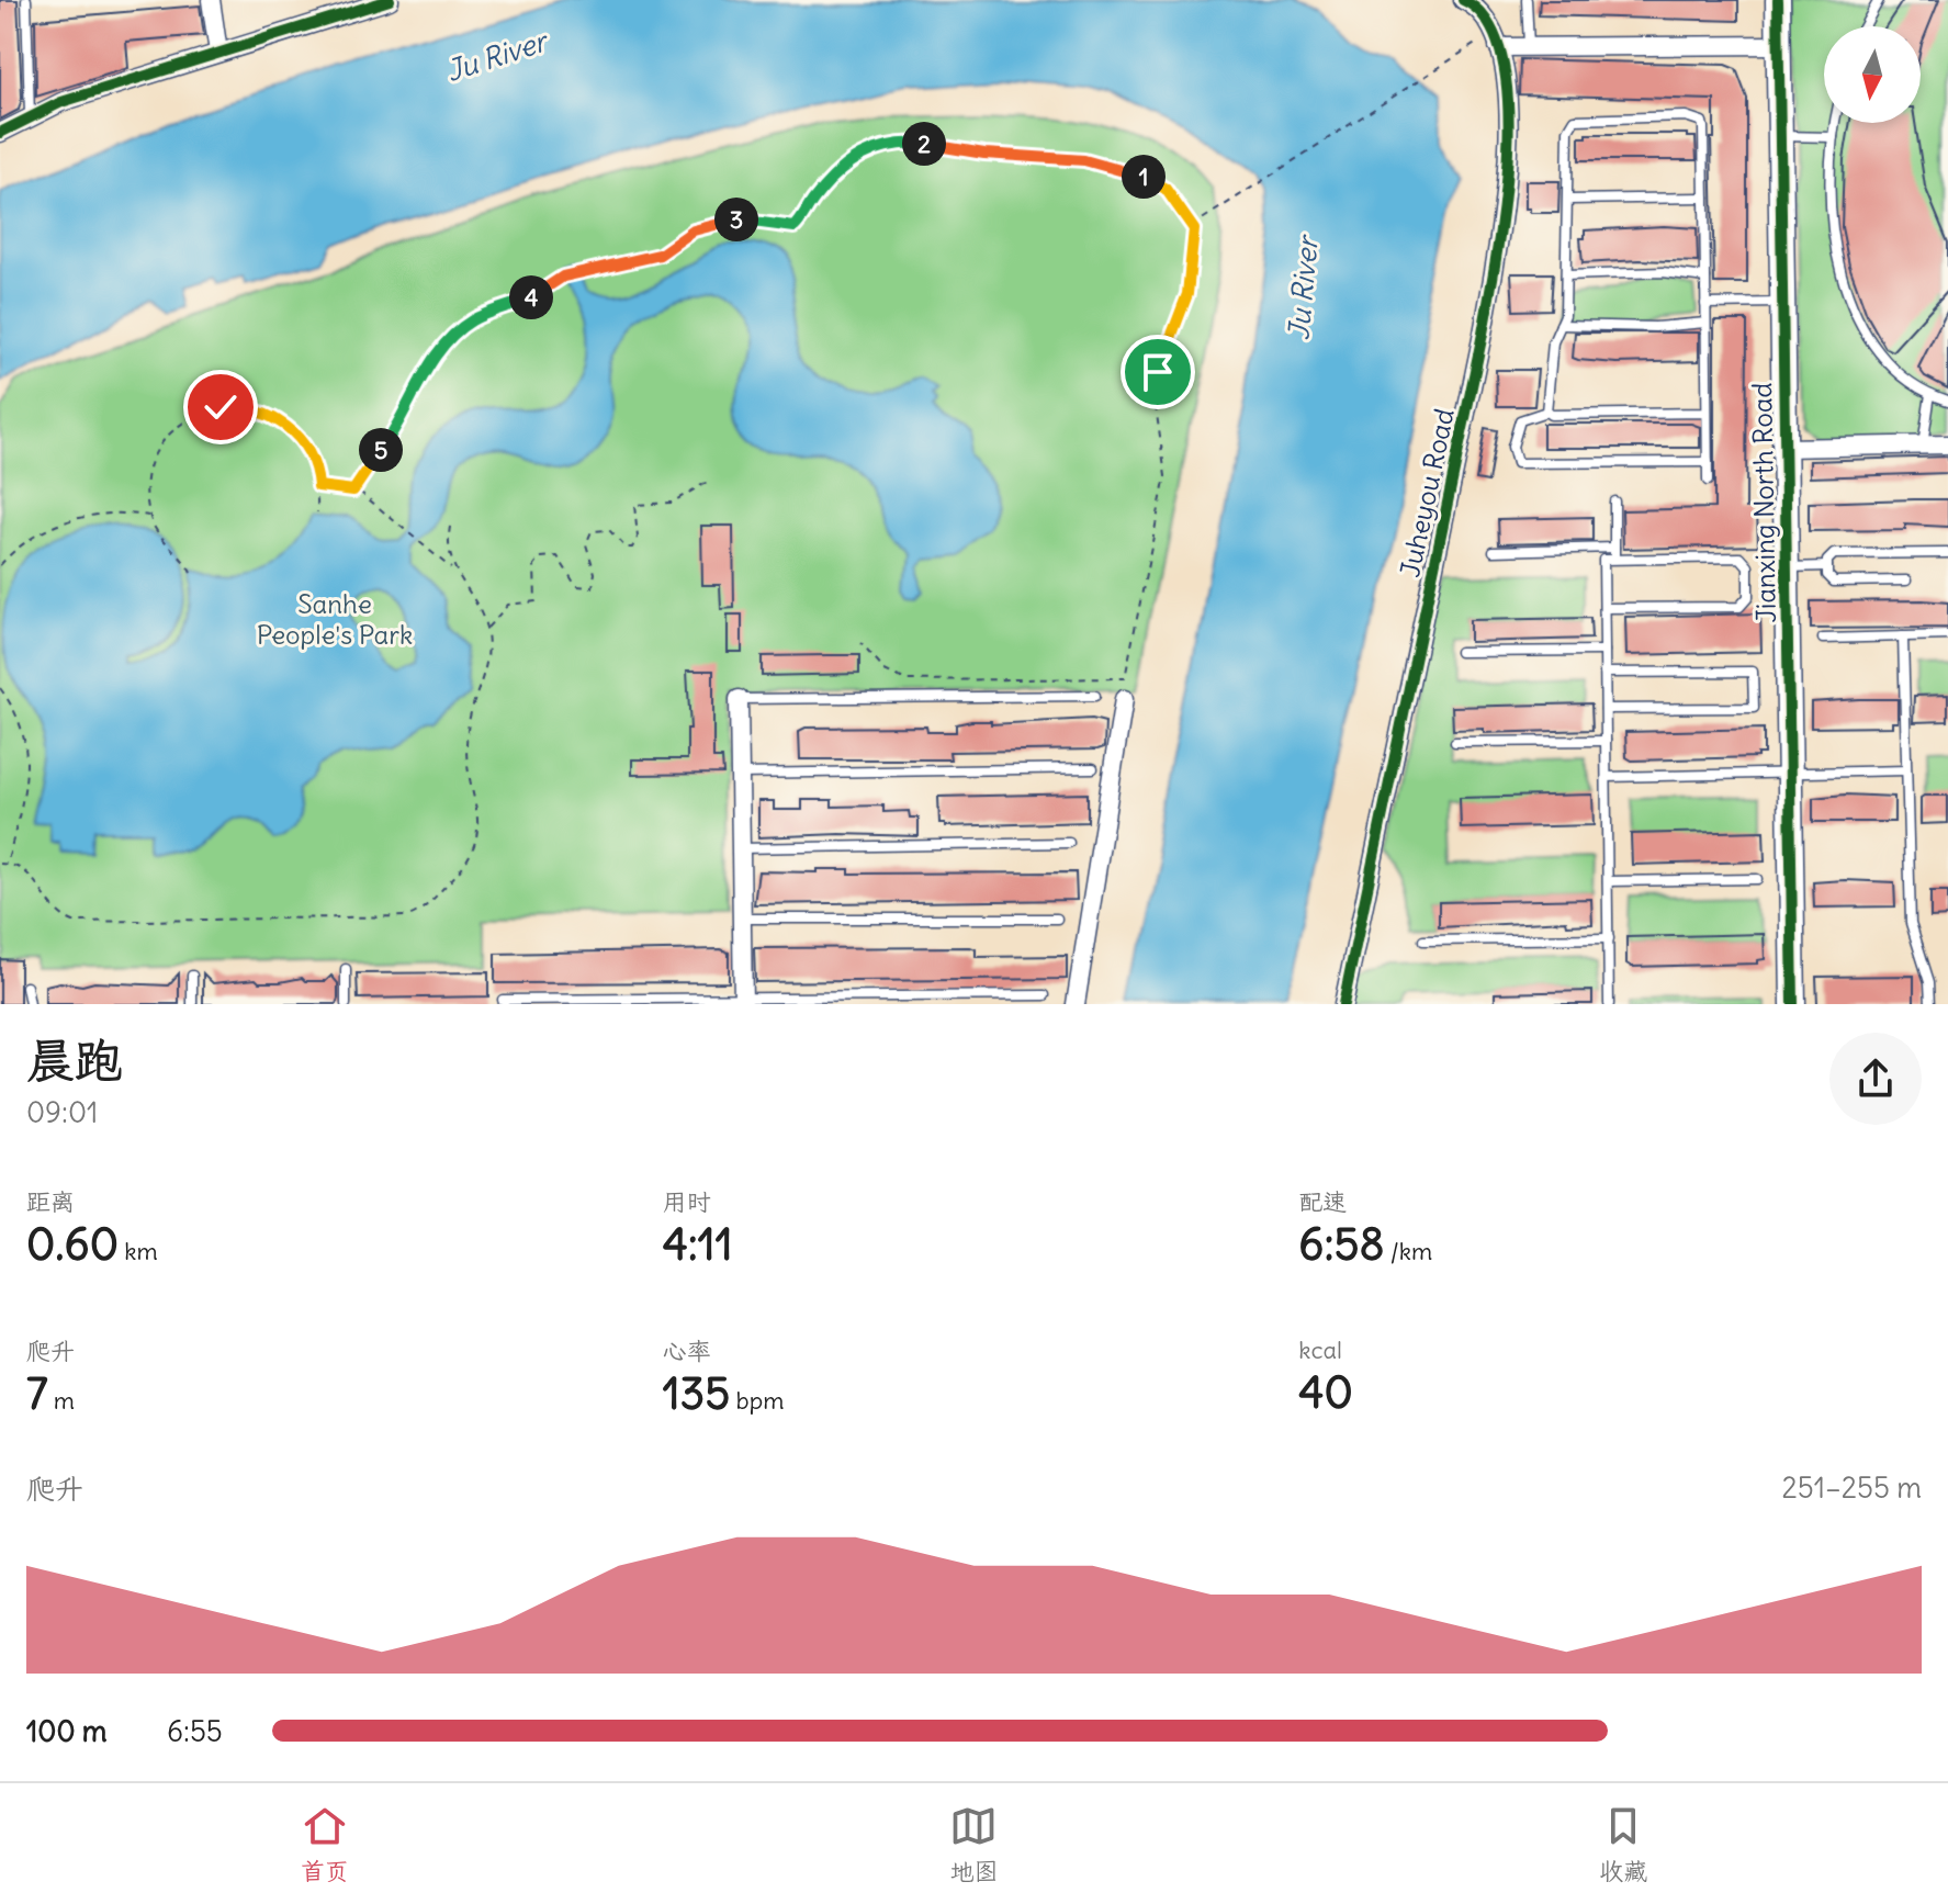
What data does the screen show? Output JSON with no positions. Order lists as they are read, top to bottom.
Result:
{
  "streets": {
    "street": ["Juheyou Road", "Jianxing North Road"]
  },
  "water": ["Ju River"],
  "parks": ["Sanhe People's Park"],
  "north": "bottom",
  "page": {
    "pins": [
      "2",
      "1",
      "3",
      "4",
      "5"
    ],
    "heading": ["晨跑", "09:01"],
    "stats": [
      ["距离", "0.60 km"],
      ["用时", "4:11"],
      ["配速", "6:58 /km"],
      ["爬升", "7 m"],
      ["心率", "135 bpm"],
      ["kcal", "40"]
    ],
    "chart": ["爬升", "251–255 m"],
    "list": [
      {
        "name": "100 m",
        "note": "6:55"
      }
    ],
    "tabs": ["首页", "地图", "收藏"]
  }
}
